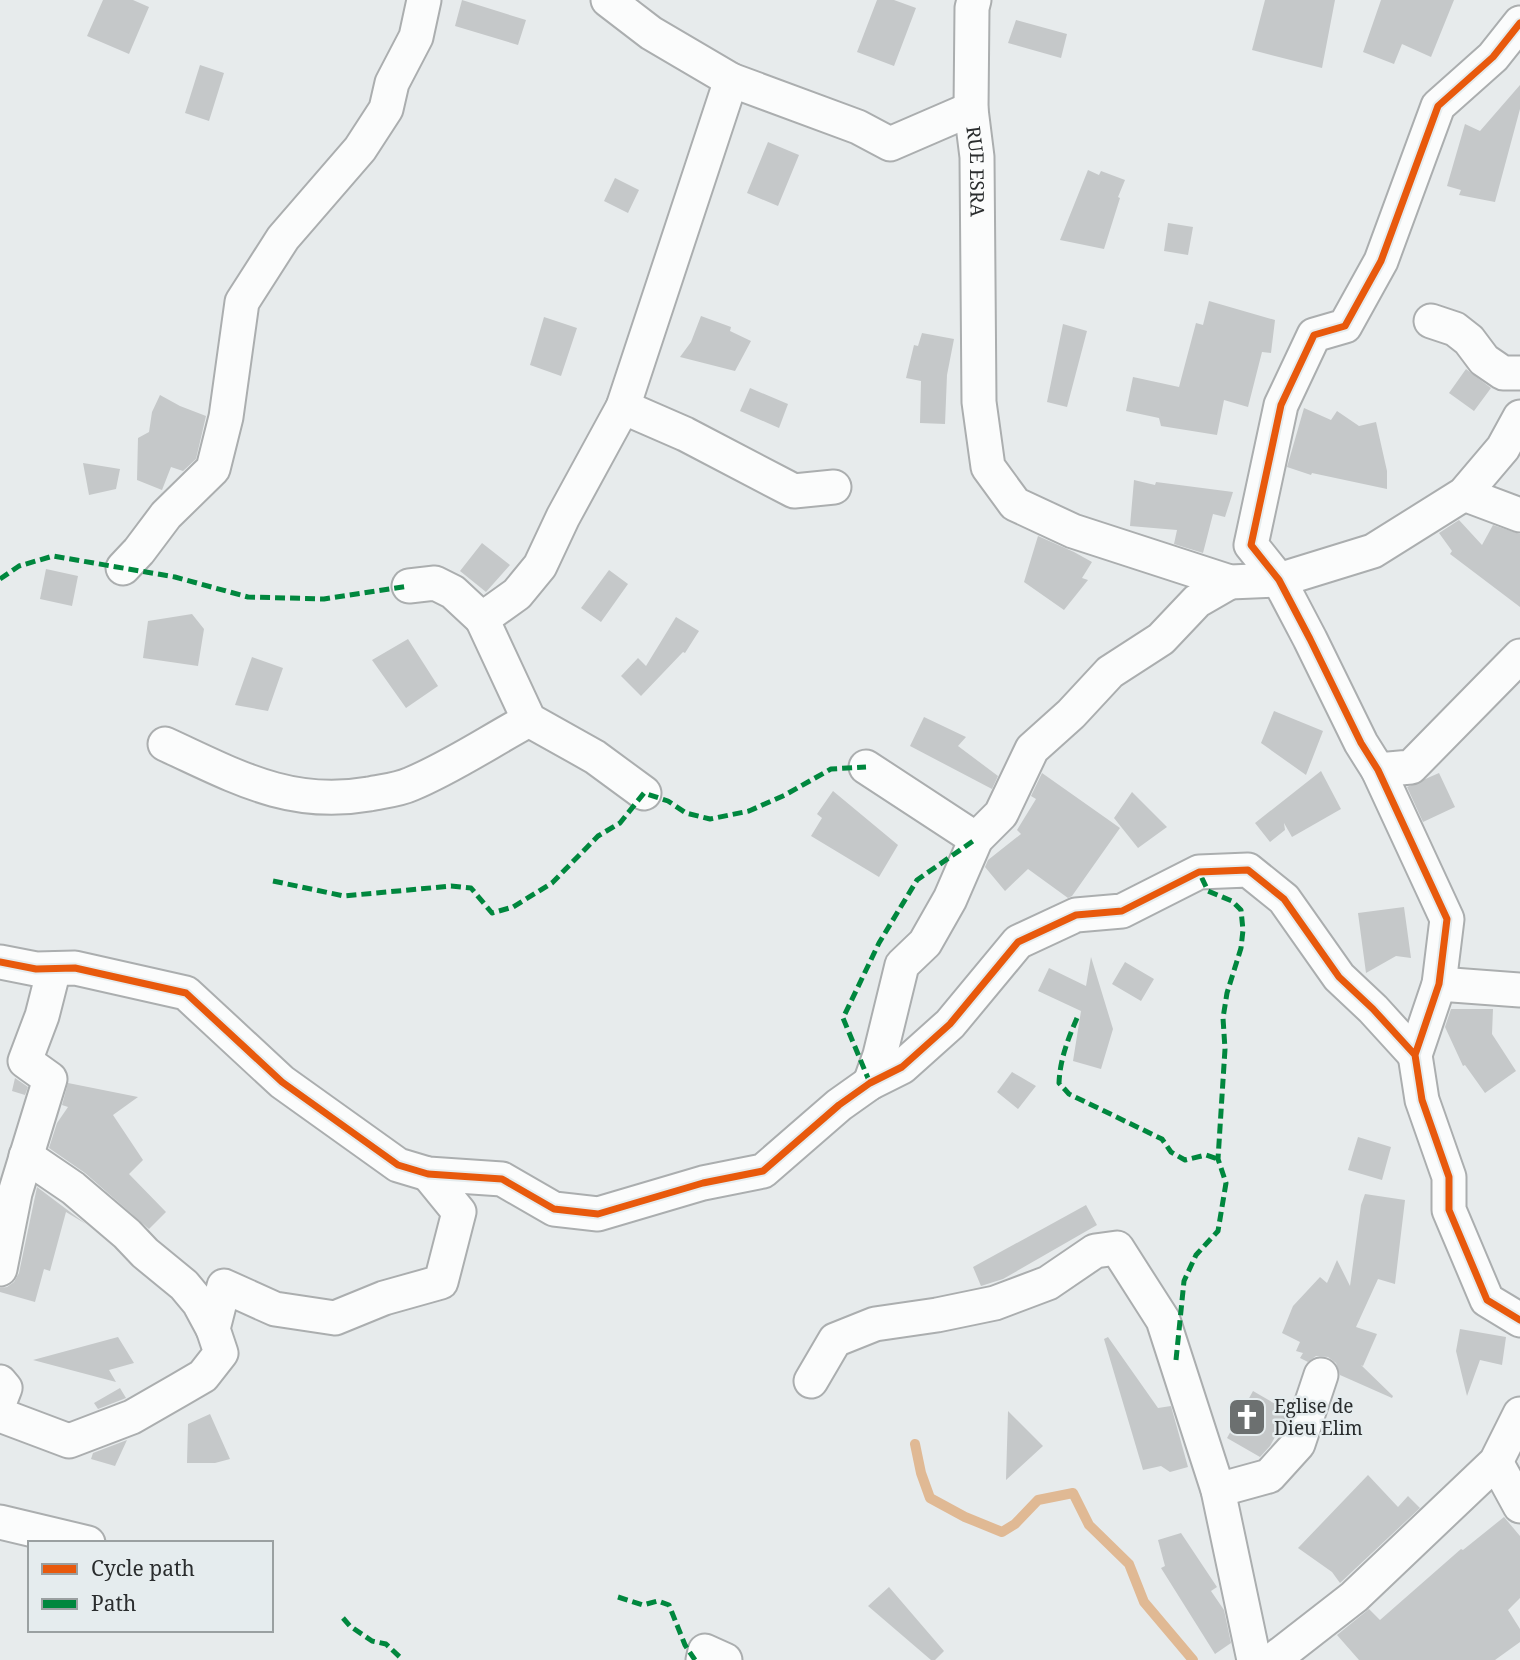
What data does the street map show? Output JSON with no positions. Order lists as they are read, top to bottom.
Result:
{
  "streets": {
    "street": ["RUE ESRA"]
  },
  "places": {
    "church": ["Eglise de Dieu Elim"]
  },
  "legend": ["Cycle path", "Path"]
}
